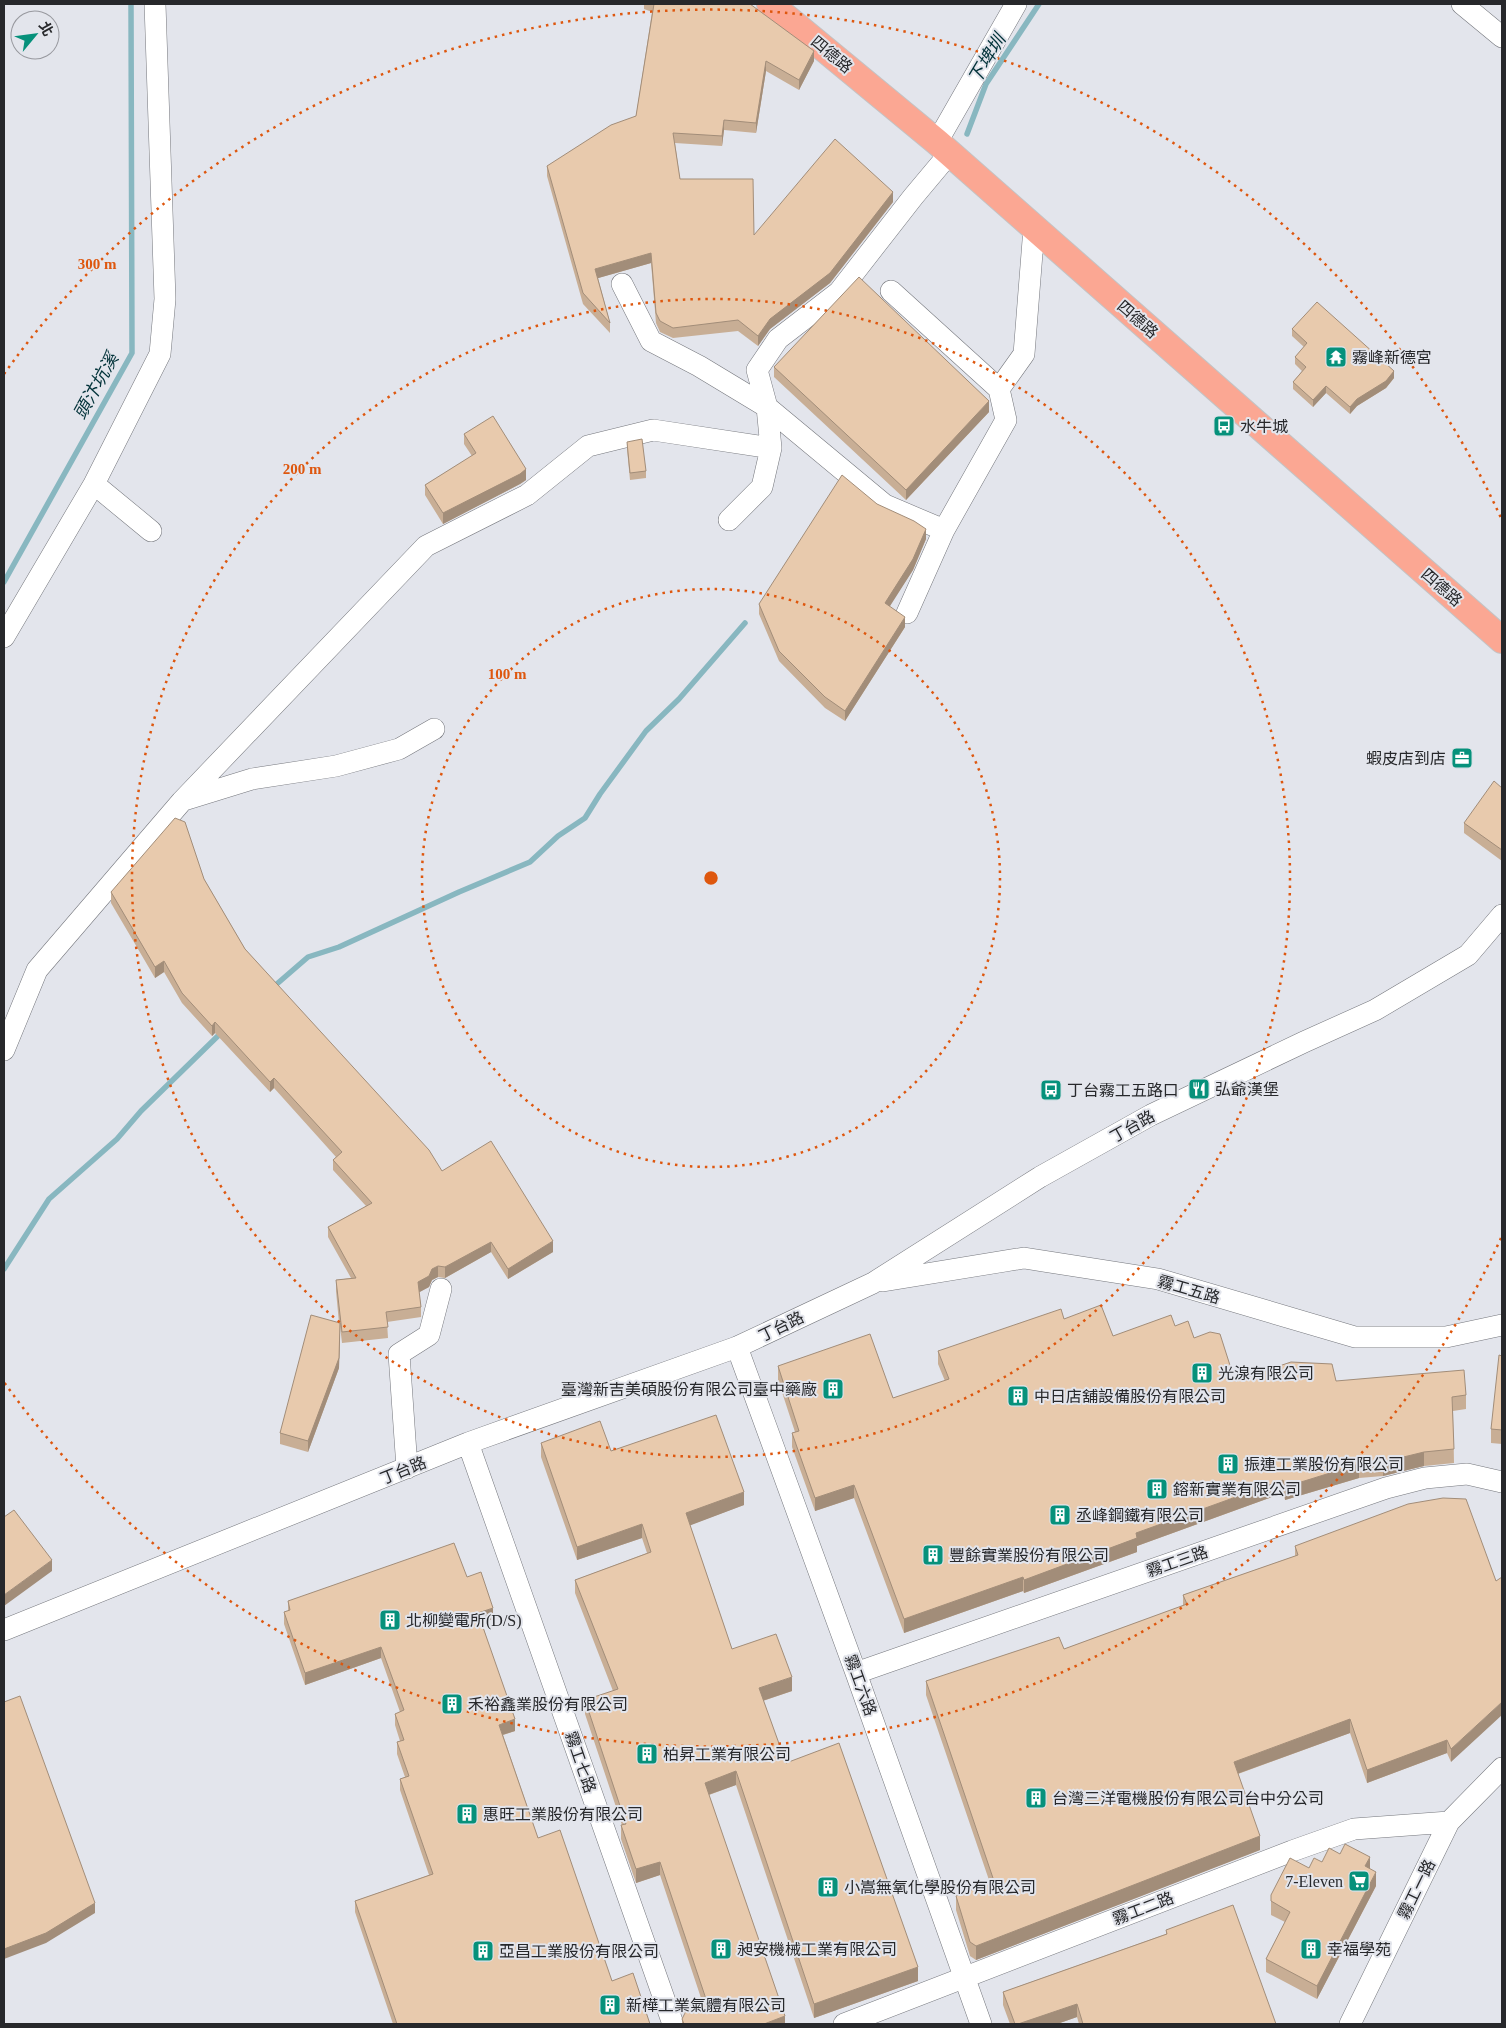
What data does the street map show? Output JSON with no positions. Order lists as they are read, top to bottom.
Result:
{
  "streets": {
    "main road": ["四德路"],
    "street": [
      "丁台路",
      "霧工五路",
      "霧工三路",
      "霧工六路",
      "霧工七路",
      "霧工一路",
      "霧工二路"
    ]
  },
  "crossings": [
    ["丁台路", "霧工五路"],
    ["丁台路", "霧工六路"],
    ["丁台路", "霧工七路"],
    ["霧工三路", "霧工六路"],
    ["霧工六路", "霧工二路"],
    ["霧工一路", "霧工二路"]
  ],
  "water": ["下埤圳", "頭汴坑溪"],
  "places": {
    "temple": ["霧峰新德宮"],
    "bus stop": ["水牛城", "丁台霧工五路口"],
    "office": ["蝦皮店到店"],
    "restaurant": ["弘爺漢堡"],
    "building": [
      "光湶有限公司",
      "臺灣新吉美碩股份有限公司臺中藥廠",
      "中日店舖設備股份有限公司",
      "振連工業股份有限公司",
      "鎔新實業有限公司",
      "丞峰鋼鐵有限公司",
      "豐餘實業股份有限公司",
      "北柳變電所(D/S)",
      "禾裕鑫業股份有限公司",
      "柏昇工業有限公司",
      "台灣三洋電機股份有限公司台中分公司",
      "惠旺工業股份有限公司",
      "小嵩無氧化學股份有限公司",
      "昶安機械工業有限公司",
      "幸福學苑",
      "亞昌工業股份有限公司",
      "新樺工業氣體有限公司"
    ],
    "supermarket": ["7-Eleven"]
  },
  "north": "top right",
  "rings": ["300 m", "200 m", "100 m"]
}
